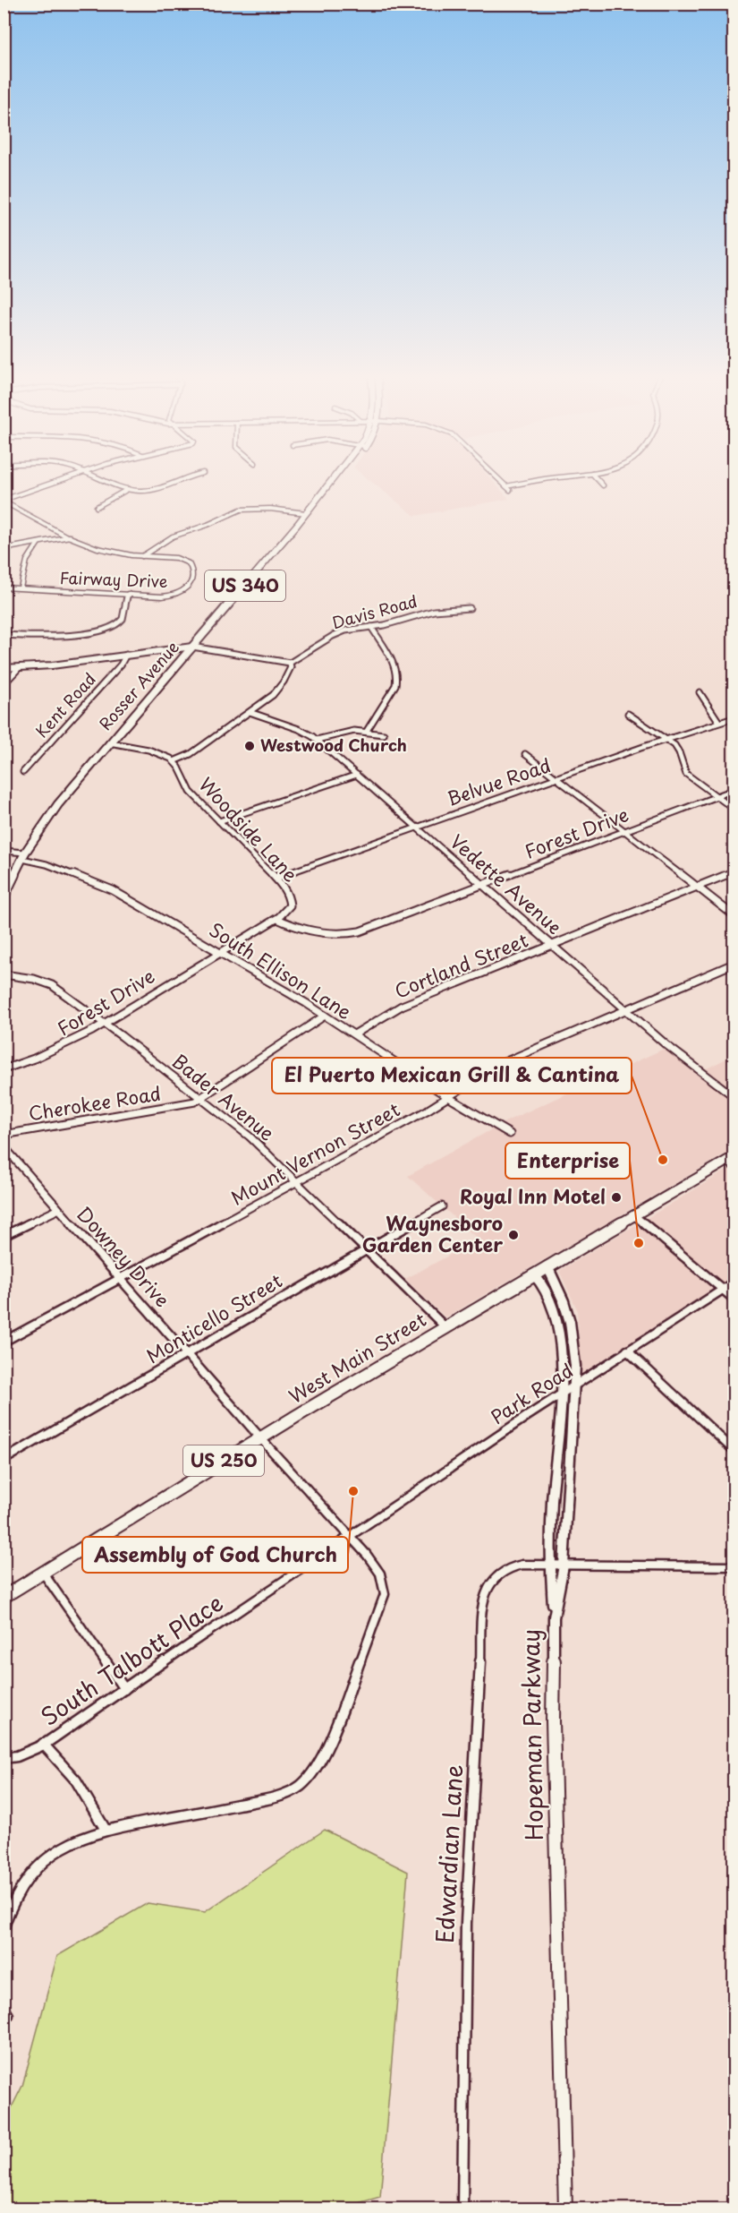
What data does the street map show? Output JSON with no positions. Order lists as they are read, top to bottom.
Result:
{
  "streets": {
    "main road": [
      "US 340",
      "Rosser Avenue",
      "West Main Street",
      "US 250",
      "Hopeman Parkway"
    ],
    "street": [
      "Fairway Drive",
      "Davis Road",
      "Kent Road",
      "Belvue Road",
      "Woodside Lane",
      "Forest Drive",
      "Vedette Avenue",
      "Cortland Street",
      "South Ellison Lane",
      "Bader Avenue",
      "Cherokee Road",
      "Mount Vernon Street",
      "Downey Drive",
      "Monticello Street",
      "Park Road",
      "South Talbott Place",
      "Edwardian Lane"
    ]
  },
  "crossings": [
    ["Rosser Avenue", "South Ellison Lane"],
    ["Belvue Road", "Woodside Lane"],
    ["Belvue Road", "Vedette Avenue"],
    ["Woodside Lane", "Forest Drive"],
    ["Forest Drive", "Vedette Avenue"],
    ["Forest Drive", "South Ellison Lane"],
    ["Forest Drive", "Bader Avenue"],
    ["Vedette Avenue", "Cortland Street"],
    ["Vedette Avenue", "Mount Vernon Street"],
    ["Cortland Street", "South Ellison Lane"],
    ["South Ellison Lane", "Cherokee Road"],
    ["South Ellison Lane", "Mount Vernon Street"],
    ["Bader Avenue", "Cherokee Road"],
    ["Bader Avenue", "Mount Vernon Street"],
    ["Bader Avenue", "Monticello Street"],
    ["Bader Avenue", "West Main Street"],
    ["Mount Vernon Street", "Downey Drive"],
    ["Downey Drive", "Monticello Street"],
    ["Downey Drive", "West Main Street"],
    ["Downey Drive", "Park Road"],
    ["Downey Drive", "South Talbott Place"],
    ["West Main Street", "Hopeman Parkway"],
    ["Park Road", "South Talbott Place"],
    ["Park Road", "Hopeman Parkway"],
    ["Hopeman Parkway", "Edwardian Lane"]
  ],
  "places": [
    "Westwood Church",
    "El Puerto Mexican Grill & Cantina",
    "Royal Inn Motel",
    "Waynesboro Garden Center",
    "Enterprise",
    "Assembly of God Church"
  ]
}
